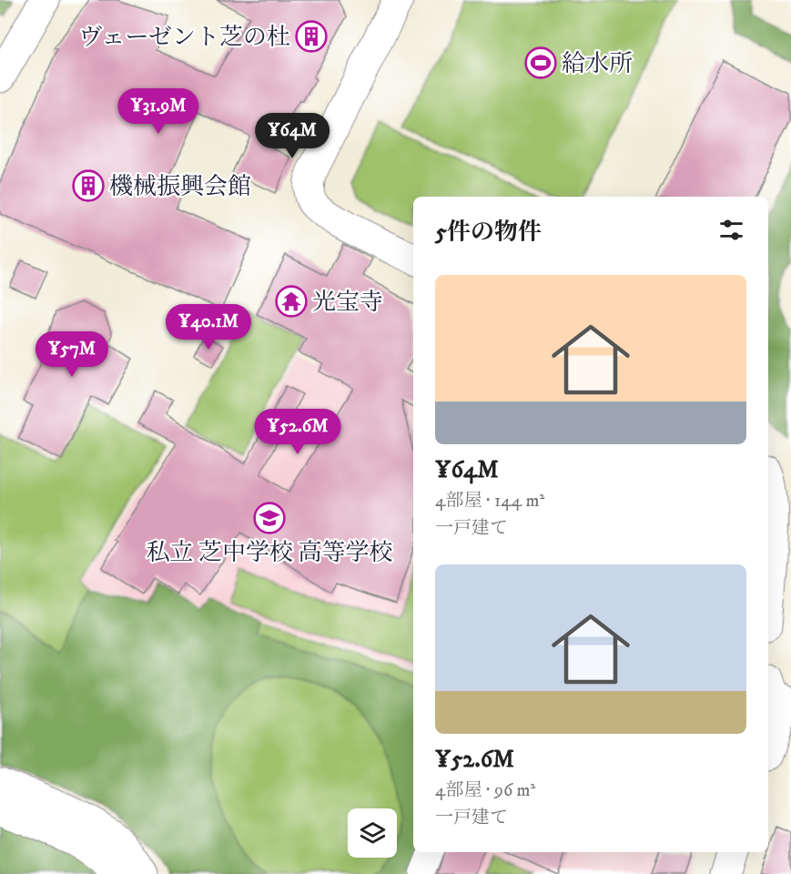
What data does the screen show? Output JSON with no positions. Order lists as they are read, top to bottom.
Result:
{
  "places": {
    "building": ["ヴェーゼント芝の杜", "機械振興会館"],
    "sports": ["給水所"],
    "temple": ["光宝寺"],
    "school or university": ["私立 芝中学校 高等学校"]
  },
  "page": {
    "price": [
      "¥31.9M",
      "¥64M",
      "¥40.1M",
      "¥57M",
      "¥52.6M"
    ],
    "heading": "5件の物件",
    "list": [
      {
        "name": "¥64M",
        "note": "4部屋 · 144 m² · 一戸建て"
      },
      {
        "name": "¥52.6M",
        "note": "4部屋 · 96 m² · 一戸建て"
      }
    ]
  }
}
